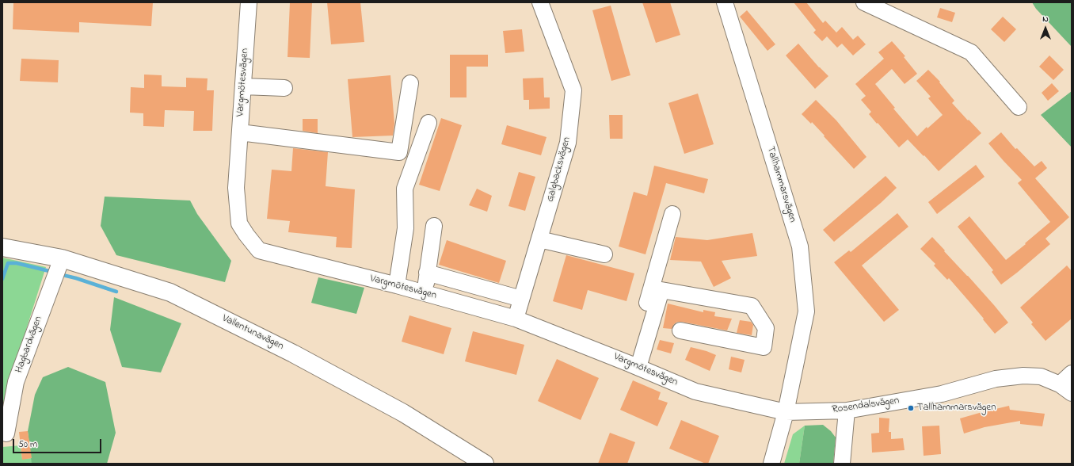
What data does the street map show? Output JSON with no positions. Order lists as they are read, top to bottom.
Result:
{
  "streets": {
    "main road": ["Vallentunavägen"],
    "street": [
      "Vargmötesvägen",
      "Galgbacksvägen",
      "Tallhammarsvägen",
      "Hagbardvägen",
      "Rosendalsvägen"
    ]
  },
  "crossings": [
    ["Vargmötesvägen", "Galgbacksvägen"],
    ["Vargmötesvägen", "Tallhammarsvägen"],
    ["Vargmötesvägen", "Rosendalsvägen"],
    ["Tallhammarsvägen", "Rosendalsvägen"],
    ["Vallentunavägen", "Hagbardvägen"]
  ],
  "places": ["Tallhammarsvägen"],
  "scale_bar": "50 m",
  "north": "top"
}
